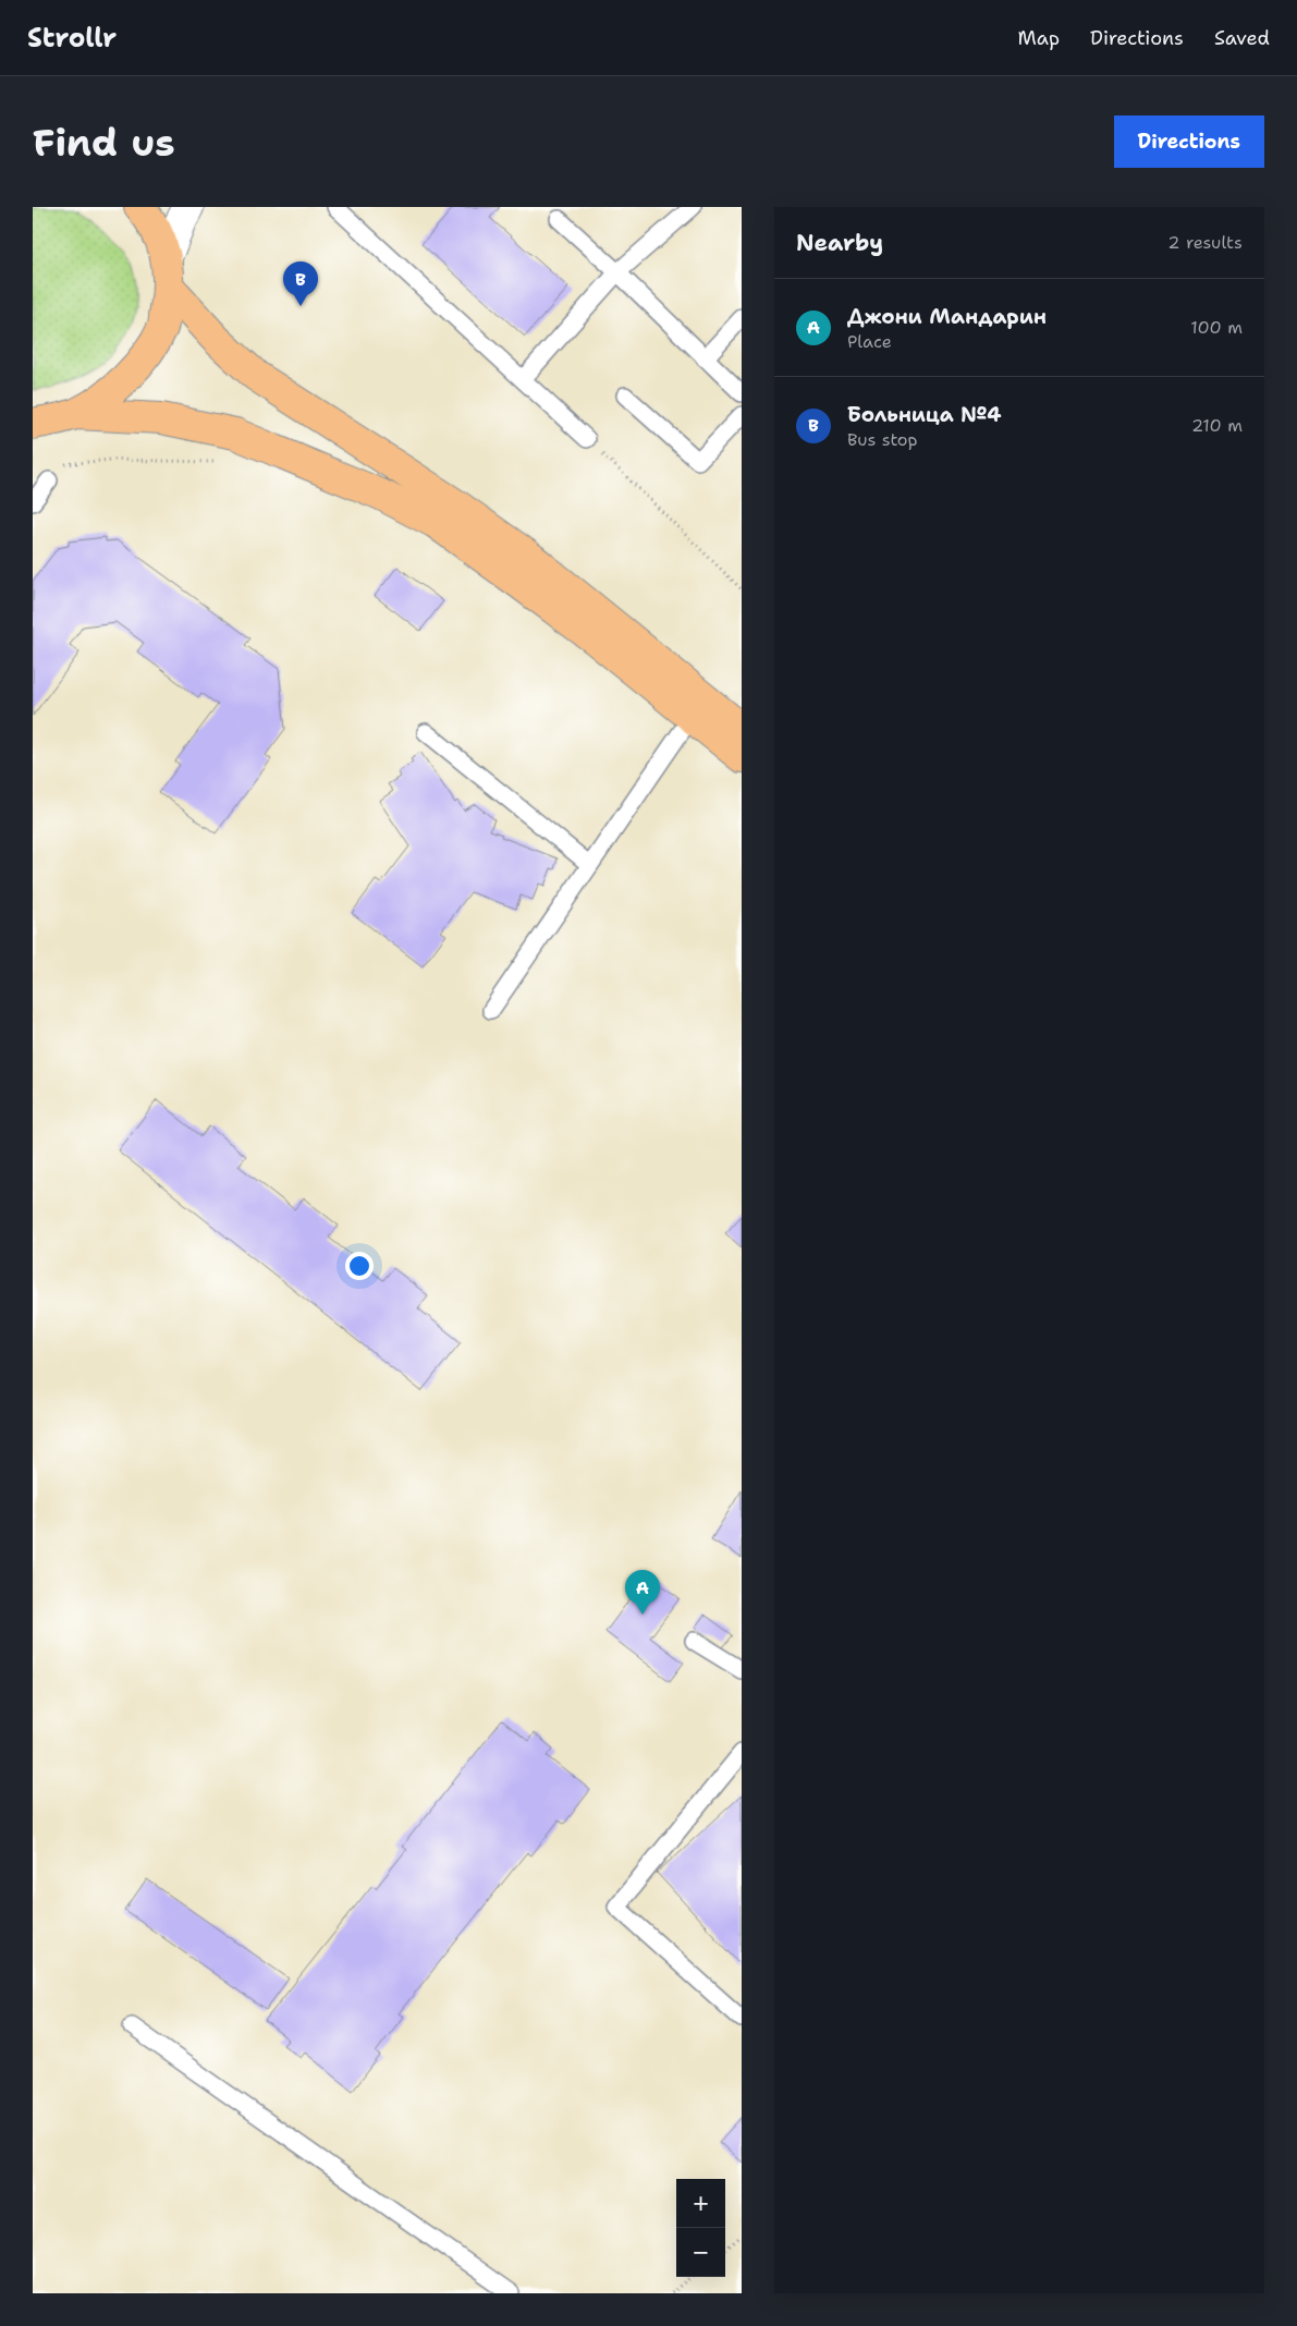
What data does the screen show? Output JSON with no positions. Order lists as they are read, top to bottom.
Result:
{
  "page": {
    "header": "Strollr",
    "nav": ["Map", "Directions", "Saved"],
    "buttons": "Directions",
    "title": "Find us",
    "heading": ["Nearby", "2 results"],
    "pins": ["B", "A"],
    "list": [
      {
        "mark": "A",
        "name": "Джони Мандарин",
        "note": "Place",
        "value": "100 m"
      },
      {
        "mark": "B",
        "name": "Больница №4",
        "note": "Bus stop",
        "value": "210 m"
      }
    ],
    "map_buttons": ["+", "−"]
  }
}
